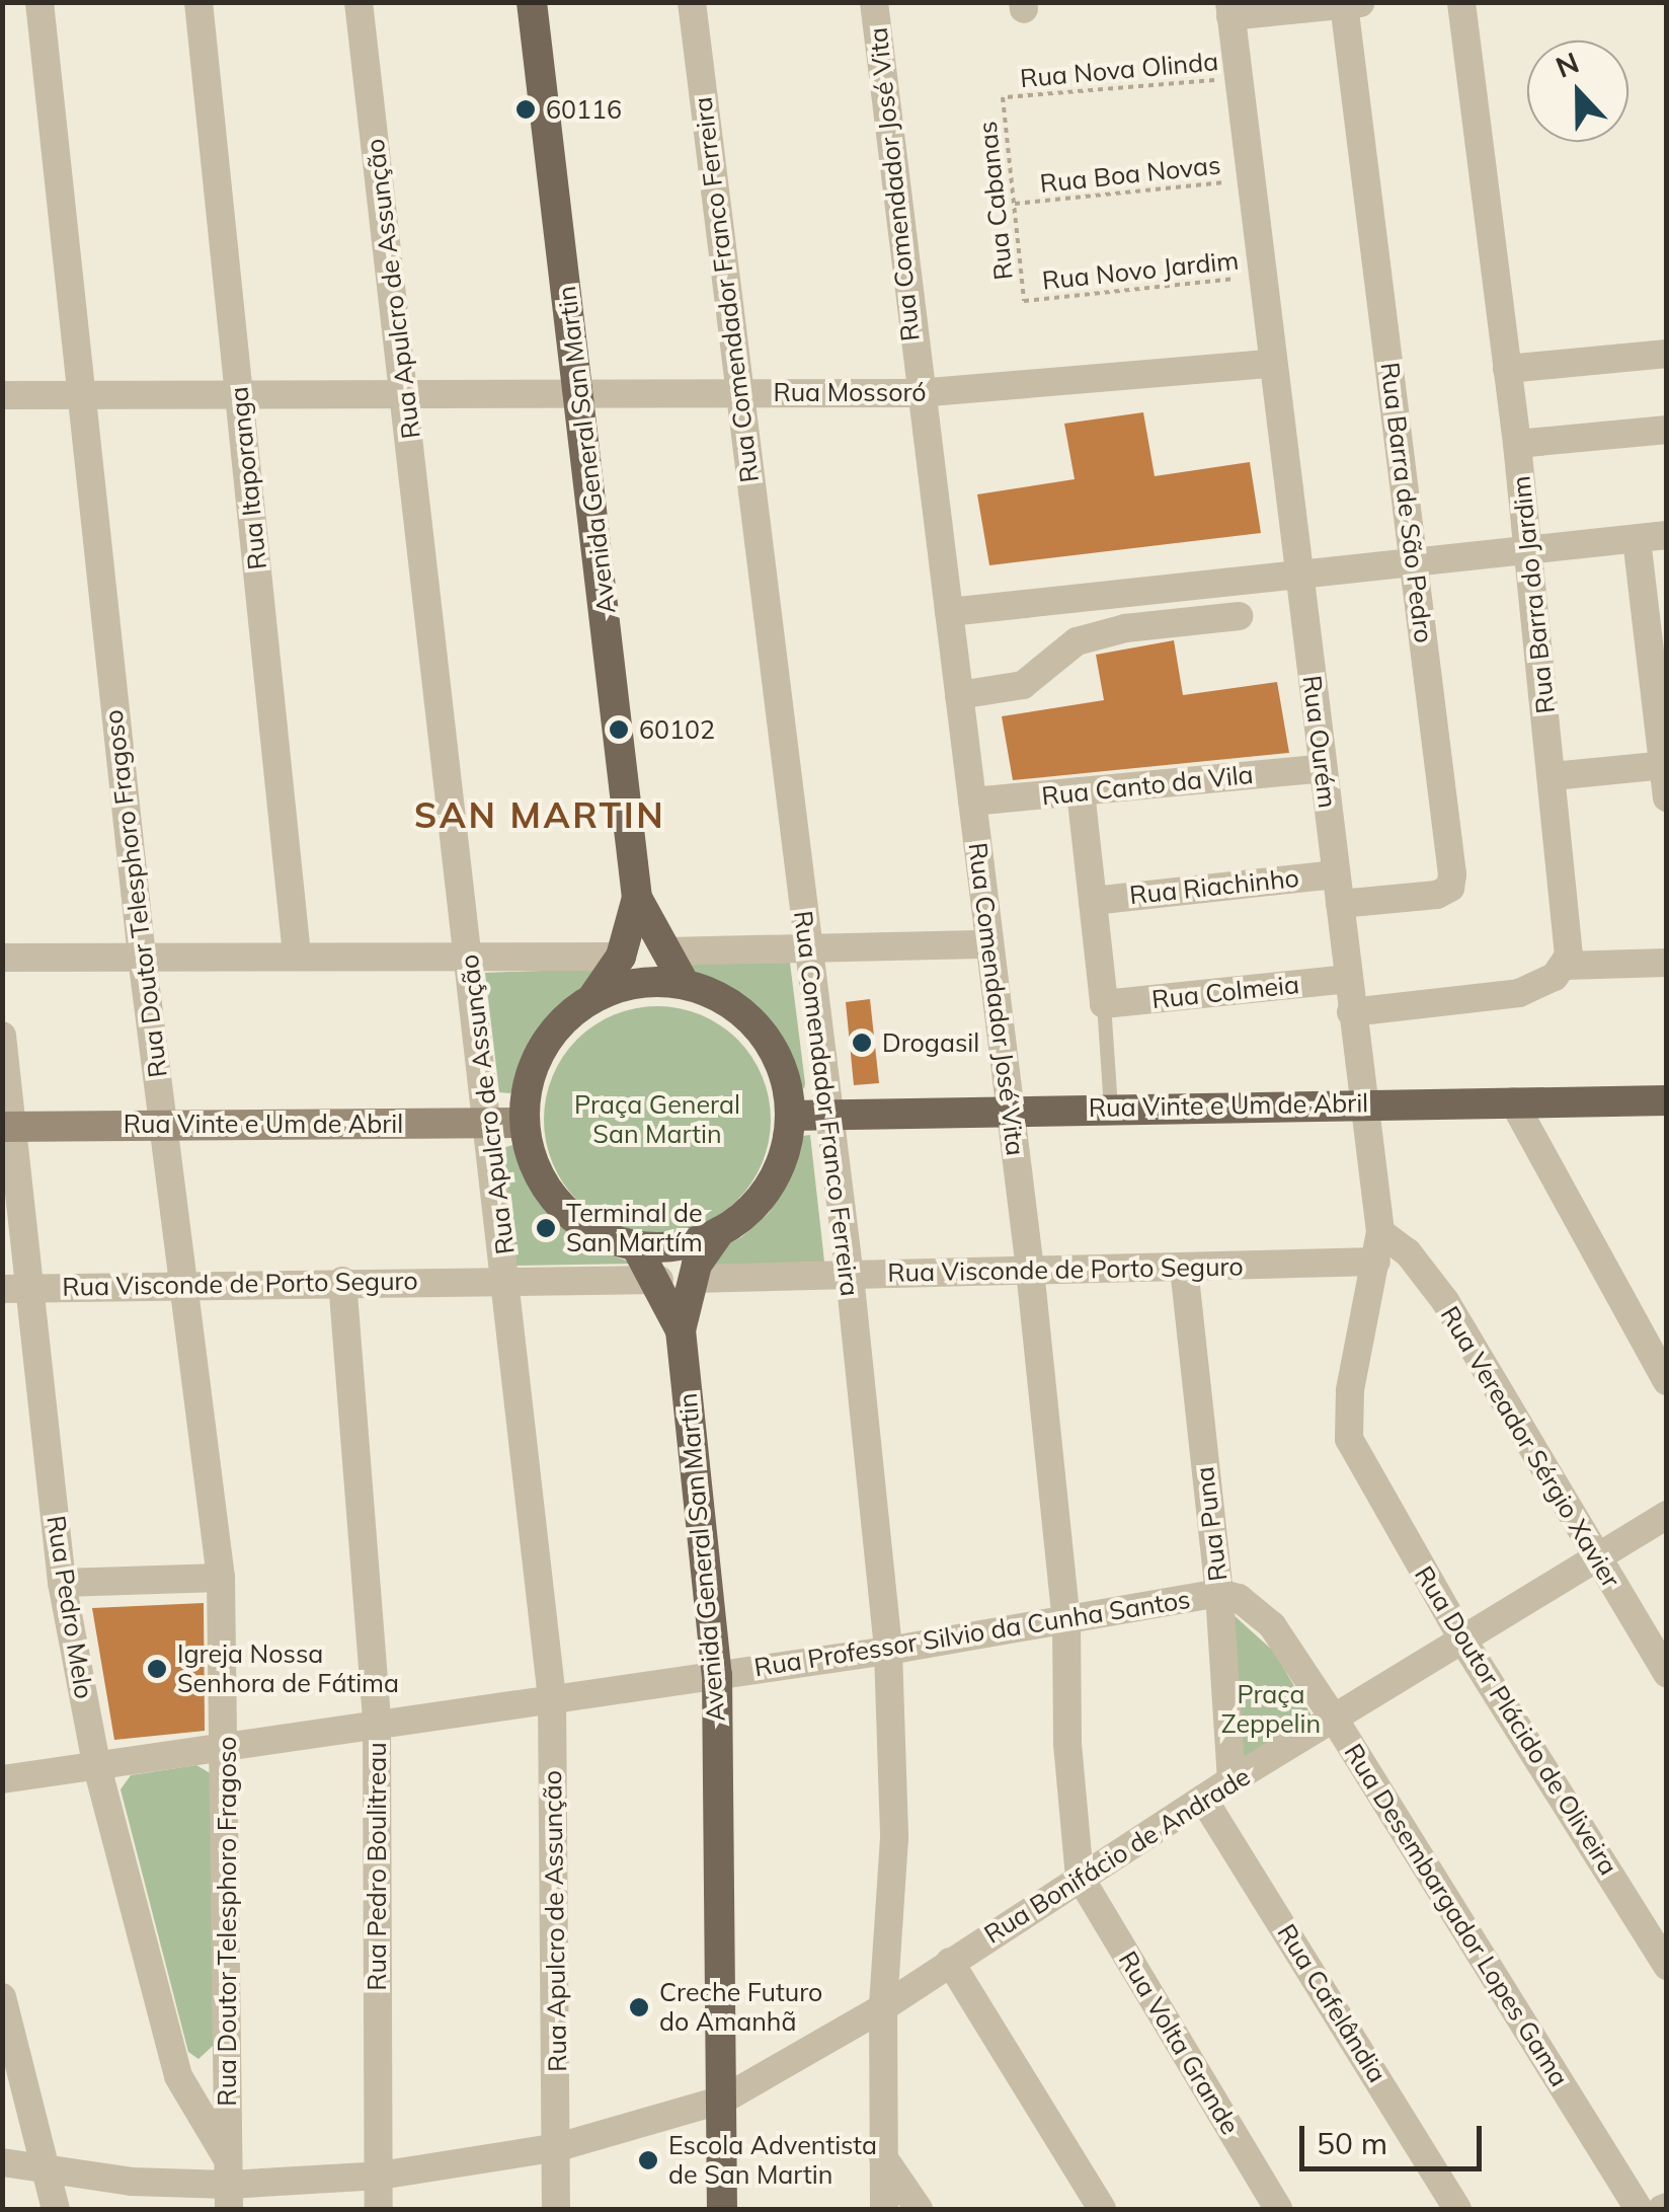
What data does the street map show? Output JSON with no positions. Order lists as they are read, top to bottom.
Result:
{
  "streets": {
    "main road": ["Avenida General San Martin", "Rua Vinte e Um de Abril"],
    "street": [
      "Rua Comendador José Vita",
      "Rua Apulcro de Assunção",
      "Rua Comendador Franco Ferreira",
      "Rua Mossoró",
      "Rua Itaporanga",
      "Rua Barra de São Pedro",
      "Rua Barra do Jardim",
      "Rua Ourém",
      "Rua Canto da Vila",
      "Rua Riachinho",
      "Rua Doutor Telesphoro Fragoso",
      "Rua Colmeia",
      "Rua Visconde de Porto Seguro",
      "Rua Vereador Sérgio Xavier",
      "Rua Puna",
      "Rua Pedro Melo",
      "Rua Professor Silvio da Cunha Santos",
      "Rua Doutor Plácido de Oliveira",
      "Rua Bonifácio de Andrade",
      "Rua Pedro Boulitreau",
      "Rua Desembargador Lopes Gama",
      "Rua Cafelândia",
      "Rua Volta Grande"
    ],
    "path": [
      "Rua Nova Olinda",
      "Rua Boa Novas",
      "Rua Cabanas",
      "Rua Novo Jardim"
    ]
  },
  "crossings": [
    ["Rua Nova Olinda", "Rua Cabanas"],
    ["Rua Nova Olinda", "Rua Ourém"],
    ["Rua Boa Novas", "Rua Cabanas"],
    ["Rua Boa Novas", "Rua Ourém"],
    ["Rua Comendador José Vita", "Rua Mossoró"],
    ["Rua Comendador José Vita", "Rua Canto da Vila"],
    ["Rua Comendador José Vita", "Rua Vinte e Um de Abril"],
    ["Rua Comendador José Vita", "Rua Visconde de Porto Seguro"],
    ["Rua Comendador José Vita", "Rua Professor Silvio da Cunha Santos"],
    ["Rua Comendador José Vita", "Rua Bonifácio de Andrade"],
    ["Rua Comendador José Vita", "Rua Volta Grande"],
    ["Rua Cabanas", "Rua Novo Jardim"],
    ["Rua Novo Jardim", "Rua Ourém"],
    ["Rua Apulcro de Assunção", "Rua Mossoró"],
    ["Rua Apulcro de Assunção", "Rua Vinte e Um de Abril"],
    ["Rua Apulcro de Assunção", "Rua Visconde de Porto Seguro"],
    ["Rua Apulcro de Assunção", "Rua Professor Silvio da Cunha Santos"],
    ["Rua Apulcro de Assunção", "Rua Bonifácio de Andrade"],
    ["Rua Comendador Franco Ferreira", "Rua Mossoró"],
    ["Rua Comendador Franco Ferreira", "Rua Vinte e Um de Abril"],
    ["Rua Comendador Franco Ferreira", "Rua Visconde de Porto Seguro"],
    ["Rua Comendador Franco Ferreira", "Rua Professor Silvio da Cunha Santos"],
    ["Rua Comendador Franco Ferreira", "Rua Bonifácio de Andrade"],
    ["Rua Mossoró", "Avenida General San Martin"],
    ["Rua Mossoró", "Rua Itaporanga"],
    ["Rua Mossoró", "Rua Ourém"],
    ["Rua Mossoró", "Rua Doutor Telesphoro Fragoso"],
    ["Avenida General San Martin", "Rua Vinte e Um de Abril"],
    ["Avenida General San Martin", "Rua Visconde de Porto Seguro"],
    ["Avenida General San Martin", "Rua Professor Silvio da Cunha Santos"],
    ["Avenida General San Martin", "Rua Bonifácio de Andrade"],
    ["Rua Barra de São Pedro", "Rua Ourém"],
    ["Rua Ourém", "Rua Canto da Vila"],
    ["Rua Ourém", "Rua Riachinho"],
    ["Rua Ourém", "Rua Colmeia"],
    ["Rua Ourém", "Rua Vinte e Um de Abril"],
    ["Rua Ourém", "Rua Visconde de Porto Seguro"],
    ["Rua Ourém", "Rua Vereador Sérgio Xavier"],
    ["Rua Ourém", "Rua Doutor Plácido de Oliveira"],
    ["Rua Doutor Telesphoro Fragoso", "Rua Vinte e Um de Abril"],
    ["Rua Doutor Telesphoro Fragoso", "Rua Visconde de Porto Seguro"],
    ["Rua Doutor Telesphoro Fragoso", "Rua Pedro Melo"],
    ["Rua Doutor Telesphoro Fragoso", "Rua Professor Silvio da Cunha Santos"],
    ["Rua Doutor Telesphoro Fragoso", "Rua Bonifácio de Andrade"],
    ["Rua Vinte e Um de Abril", "Rua Pedro Melo"],
    ["Rua Visconde de Porto Seguro", "Rua Puna"],
    ["Rua Visconde de Porto Seguro", "Rua Pedro Melo"],
    ["Rua Visconde de Porto Seguro", "Rua Pedro Boulitreau"],
    ["Rua Vereador Sérgio Xavier", "Rua Bonifácio de Andrade"],
    ["Rua Puna", "Rua Professor Silvio da Cunha Santos"],
    ["Rua Puna", "Rua Bonifácio de Andrade"],
    ["Rua Puna", "Rua Desembargador Lopes Gama"],
    ["Rua Pedro Melo", "Rua Professor Silvio da Cunha Santos"],
    ["Rua Pedro Melo", "Rua Bonifácio de Andrade"],
    ["Rua Professor Silvio da Cunha Santos", "Rua Pedro Boulitreau"],
    ["Rua Professor Silvio da Cunha Santos", "Rua Desembargador Lopes Gama"],
    ["Rua Doutor Plácido de Oliveira", "Rua Bonifácio de Andrade"],
    ["Rua Bonifácio de Andrade", "Rua Pedro Boulitreau"],
    ["Rua Bonifácio de Andrade", "Rua Desembargador Lopes Gama"],
    ["Rua Bonifácio de Andrade", "Rua Cafelândia"],
    ["Rua Bonifácio de Andrade", "Rua Volta Grande"]
  ],
  "districts": ["SAN MARTIN"],
  "parks": ["Praça General San Martin", "Praça Zeppelin"],
  "places": [
    "60116",
    "60102",
    "Drogasil",
    "Terminal de San Martím",
    "Igreja Nossa Senhora de Fátima",
    "Creche Futuro do Amanhã",
    "Escola Adventista de San Martin"
  ],
  "scale_bar": "50 m",
  "north": "top"
}
